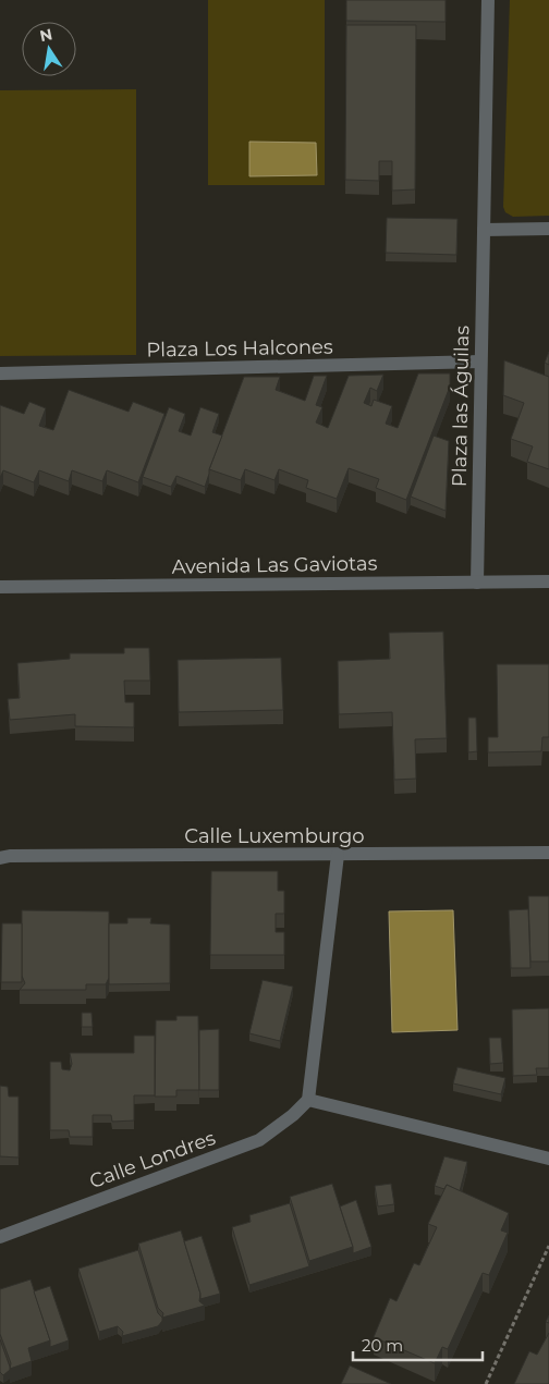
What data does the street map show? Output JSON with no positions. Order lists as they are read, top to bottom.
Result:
{
  "streets": {
    "street": [
      "Plaza Los Halcones",
      "Plaza las Águilas",
      "Avenida Las Gaviotas",
      "Calle Luxemburgo",
      "Calle Londres"
    ]
  },
  "crossings": [
    ["Plaza Los Halcones", "Plaza las Águilas"],
    ["Plaza las Águilas", "Avenida Las Gaviotas"]
  ],
  "scale_bar": "20 m",
  "north": "top"
}
